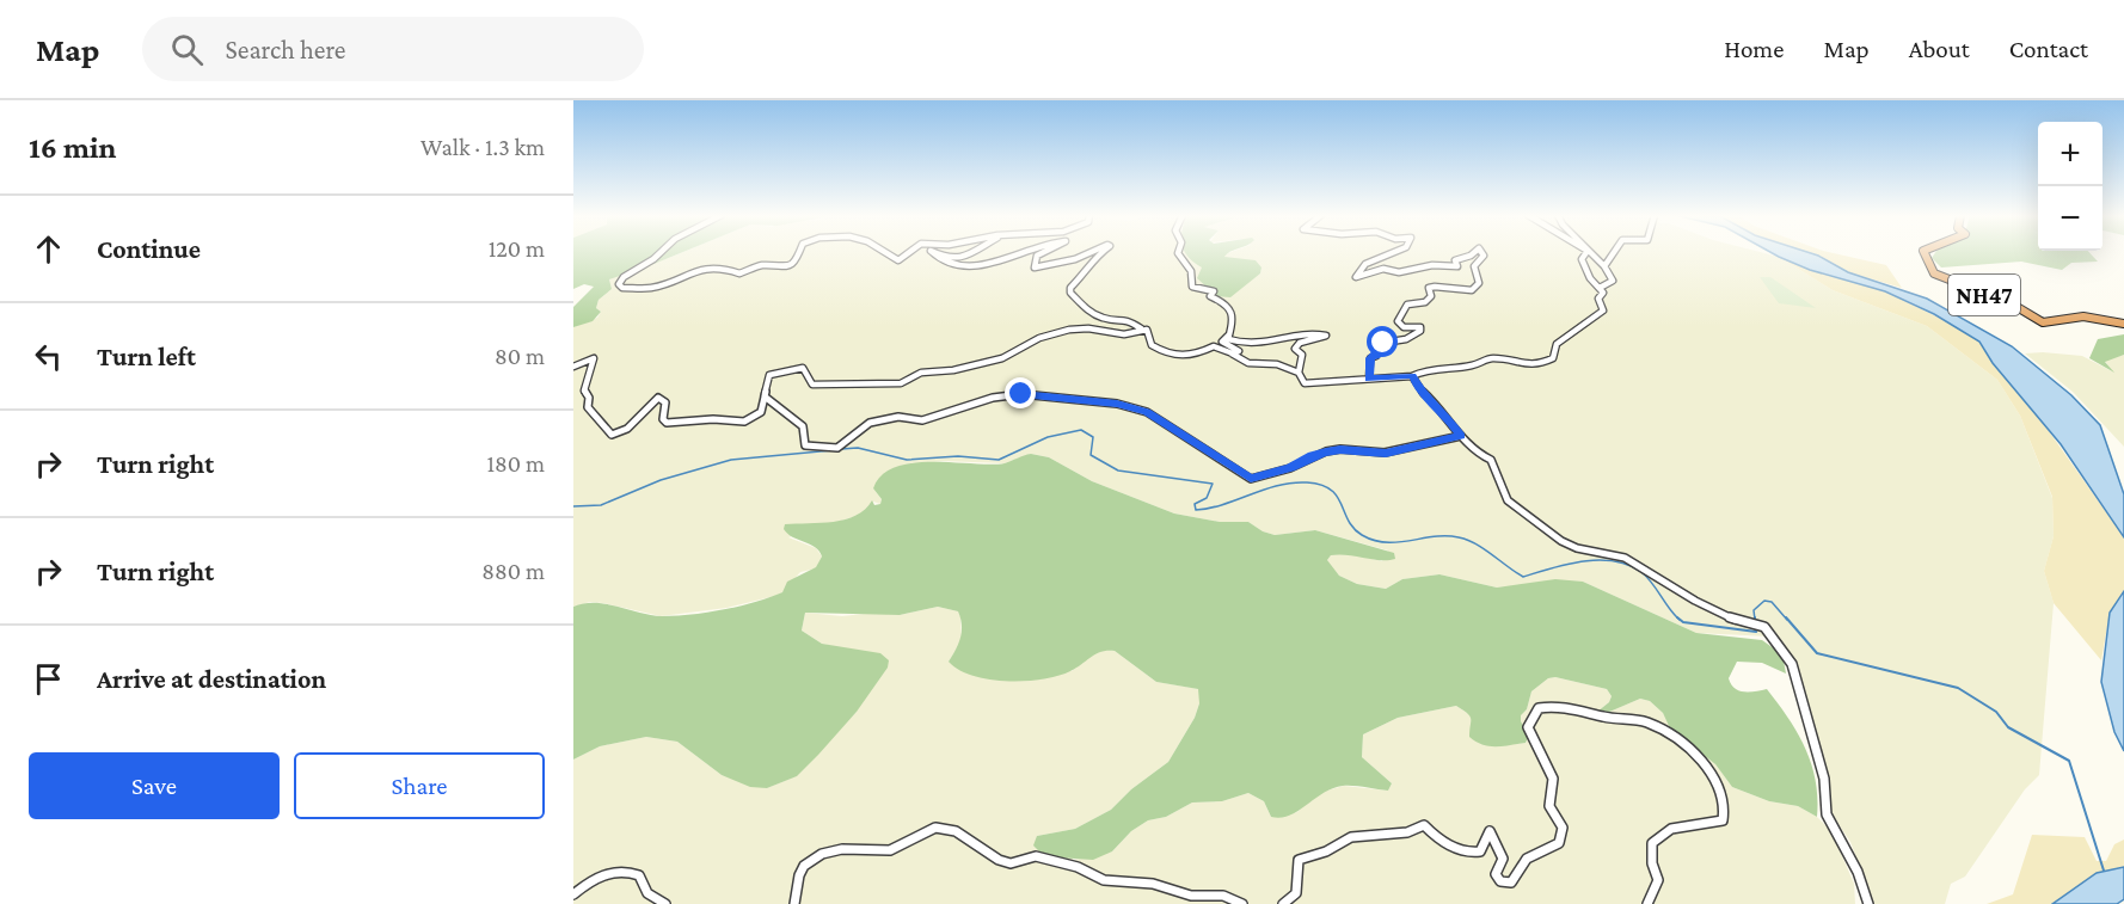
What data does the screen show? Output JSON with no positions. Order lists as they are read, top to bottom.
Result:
{
  "streets": {
    "highway": ["NH47"]
  },
  "page": {
    "header": "Map",
    "search": "Search here",
    "nav": [
      "Home",
      "Map",
      "About",
      "Contact"
    ],
    "heading": ["16 min", "Walk · 1.3 km"],
    "map_buttons": ["+", "−"],
    "list": [
      ["Continue", "120 m"],
      ["Turn left", "80 m"],
      ["Turn right", "180 m"],
      ["Turn right", "880 m"],
      "Arrive at destination"
    ],
    "buttons": ["Save", "Share"]
  }
}
